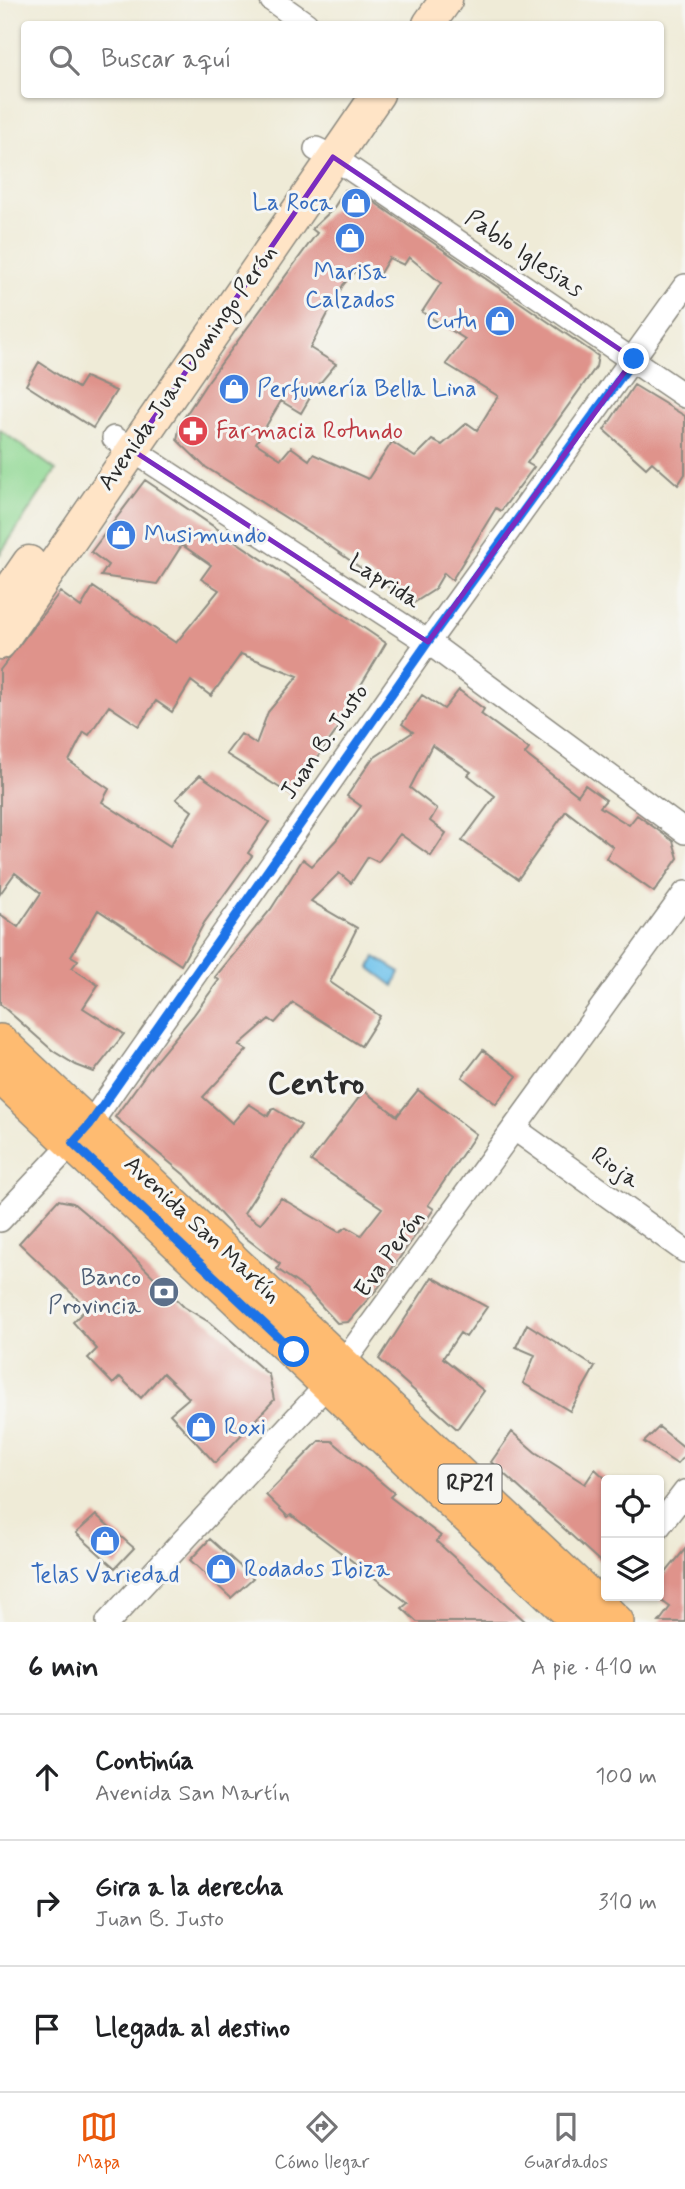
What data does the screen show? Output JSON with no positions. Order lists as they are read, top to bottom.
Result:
{
  "streets": {
    "main road": ["Avenida Juan Domingo Perón", "Avenida San Martín", "RP21"],
    "street": [
      "Pablo Iglesias",
      "Laprida",
      "Juan B. Justo",
      "Rioja",
      "Eva Perón"
    ]
  },
  "crossings": [
    ["Pablo Iglesias", "Avenida Juan Domingo Perón"],
    ["Pablo Iglesias", "Juan B. Justo"],
    ["Avenida Juan Domingo Perón", "Laprida"],
    ["Laprida", "Juan B. Justo"],
    ["Juan B. Justo", "Avenida San Martín"],
    ["Rioja", "Eva Perón"],
    ["Avenida San Martín", "Eva Perón"]
  ],
  "districts": ["Centro"],
  "places": {
    "shop": [
      "La Roca",
      "Marisa Calzados",
      "Cutu",
      "Perfumería Bella Lina",
      "Musimundo",
      "Roxi",
      "Telas Variedad",
      "Rodados Ibiza"
    ],
    "pharmacy": ["Farmacia Rotundo"],
    "bank": ["Banco Provincia"]
  },
  "page": {
    "search": "Buscar aquí",
    "heading": ["6 min", "A pie · 410 m"],
    "list": [
      ["Continúa", "Avenida San Martín", "100 m"],
      ["Gira a la derecha", "Juan B. Justo", "310 m"],
      "Llegada al destino"
    ],
    "nav": ["Mapa", "Cómo llegar", "Guardados"]
  }
}
